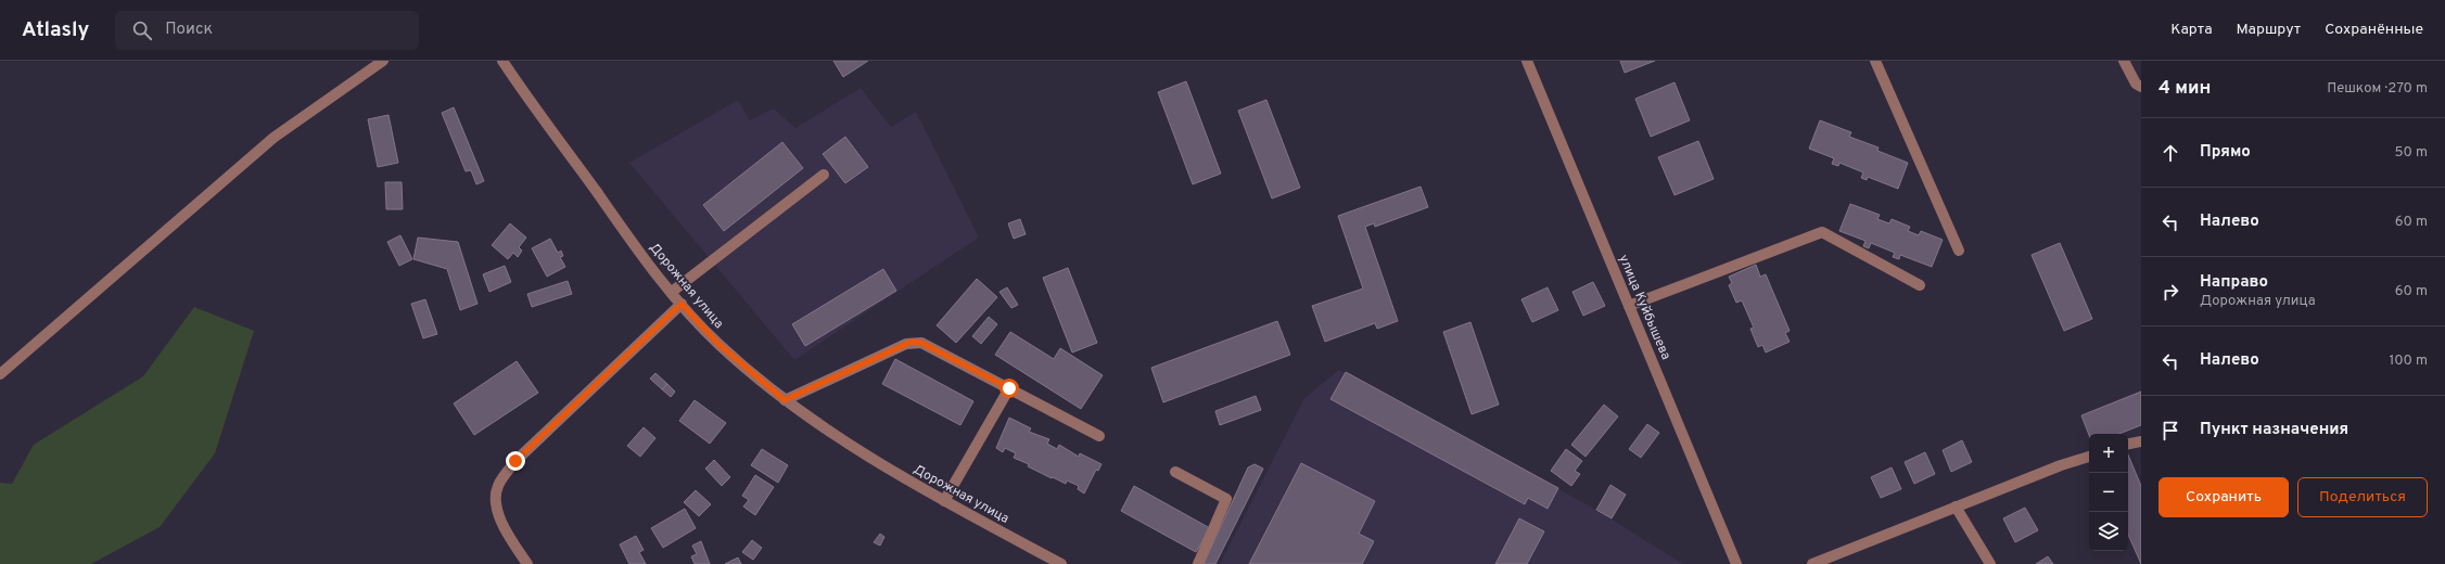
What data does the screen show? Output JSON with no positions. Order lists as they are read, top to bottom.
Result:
{
  "streets": {
    "street": ["Дорожная улица", "улица Куйбышева"]
  },
  "page": {
    "header": "Atlasly",
    "search": "Поиск",
    "nav": ["Карта", "Маршрут", "Сохранённые"],
    "heading": ["4 мин", "Пешком · 270 m"],
    "list": [
      ["Прямо", "50 m"],
      ["Налево", "60 m"],
      ["Направо", "Дорожная улица", "60 m"],
      ["Налево", "100 m"],
      "Пункт назначения"
    ],
    "map_buttons": ["+", "−"],
    "buttons": ["Сохранить", "Поделиться"]
  }
}
